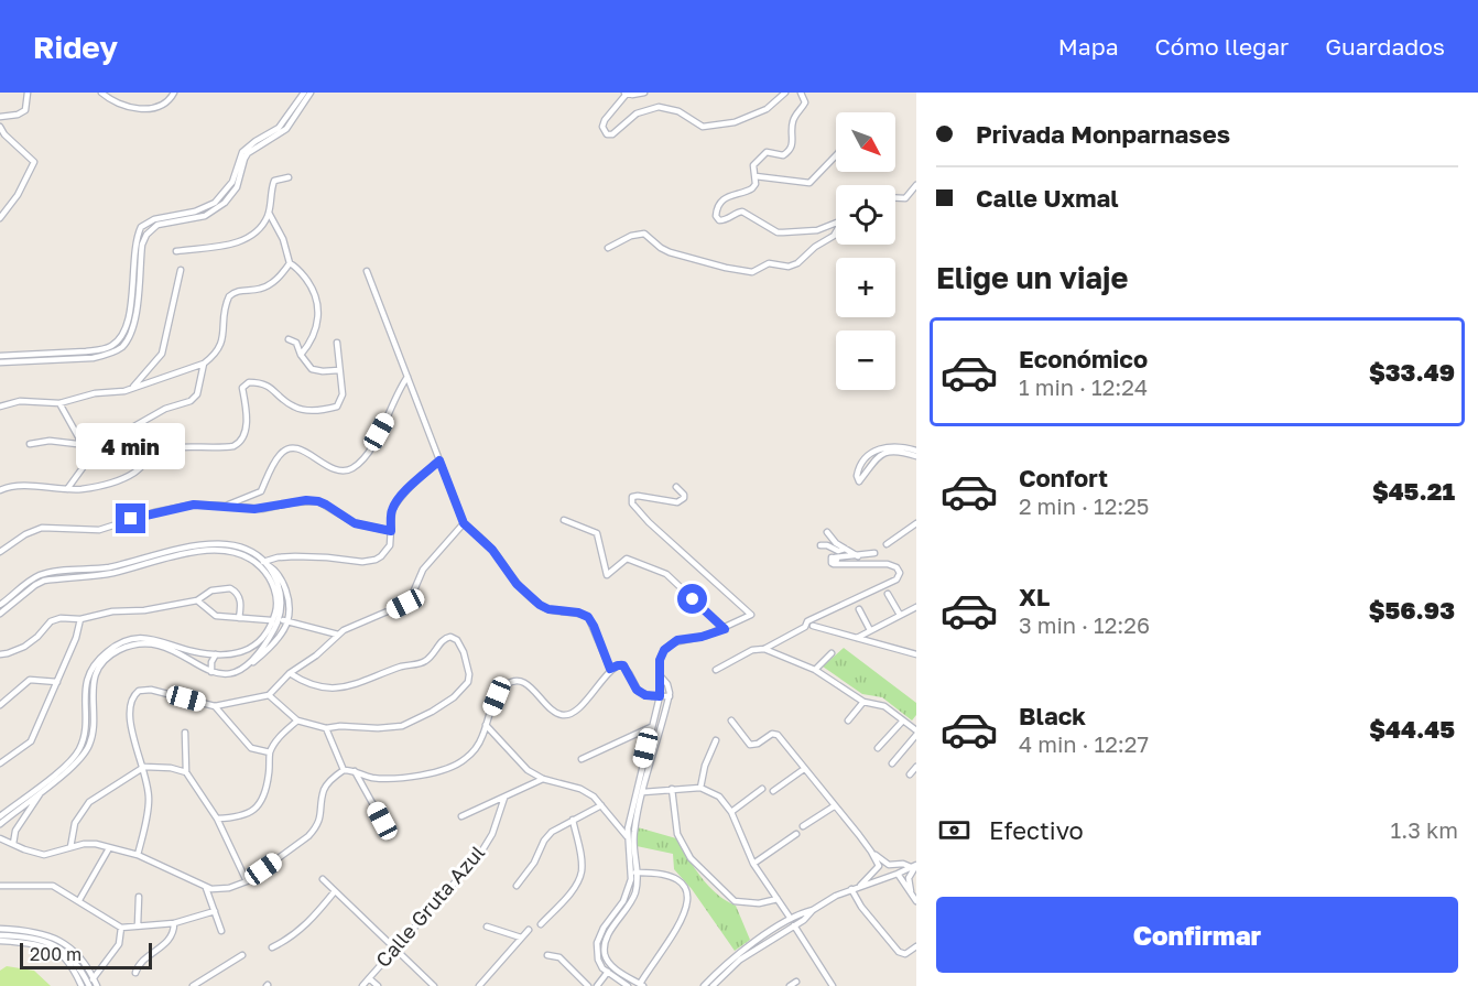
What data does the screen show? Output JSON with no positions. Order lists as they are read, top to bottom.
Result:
{
  "streets": {
    "street": ["Calle Gruta Azul"]
  },
  "scale_bar": "200 m",
  "north": "bottom right",
  "page": {
    "header": "Ridey",
    "nav": ["Mapa", "Cómo llegar", "Guardados"],
    "banner": ["Privada Monparnases", "Calle Uxmal"],
    "map_buttons": ["+", "−"],
    "heading": "Elige un viaje",
    "list": [
      {
        "name": "Económico",
        "note": "1 min · 12:24",
        "value": "$33.49"
      },
      {
        "name": "Confort",
        "note": "2 min · 12:25",
        "value": "$45.21"
      },
      {
        "name": "XL",
        "note": "3 min · 12:26",
        "value": "$56.93"
      },
      {
        "name": "Black",
        "note": "4 min · 12:27",
        "value": "$44.45"
      }
    ],
    "bubble": "4 min",
    "pay": ["Efectivo", "1.3 km"],
    "buttons": "Confirmar",
    "scale": "200 m"
  }
}
